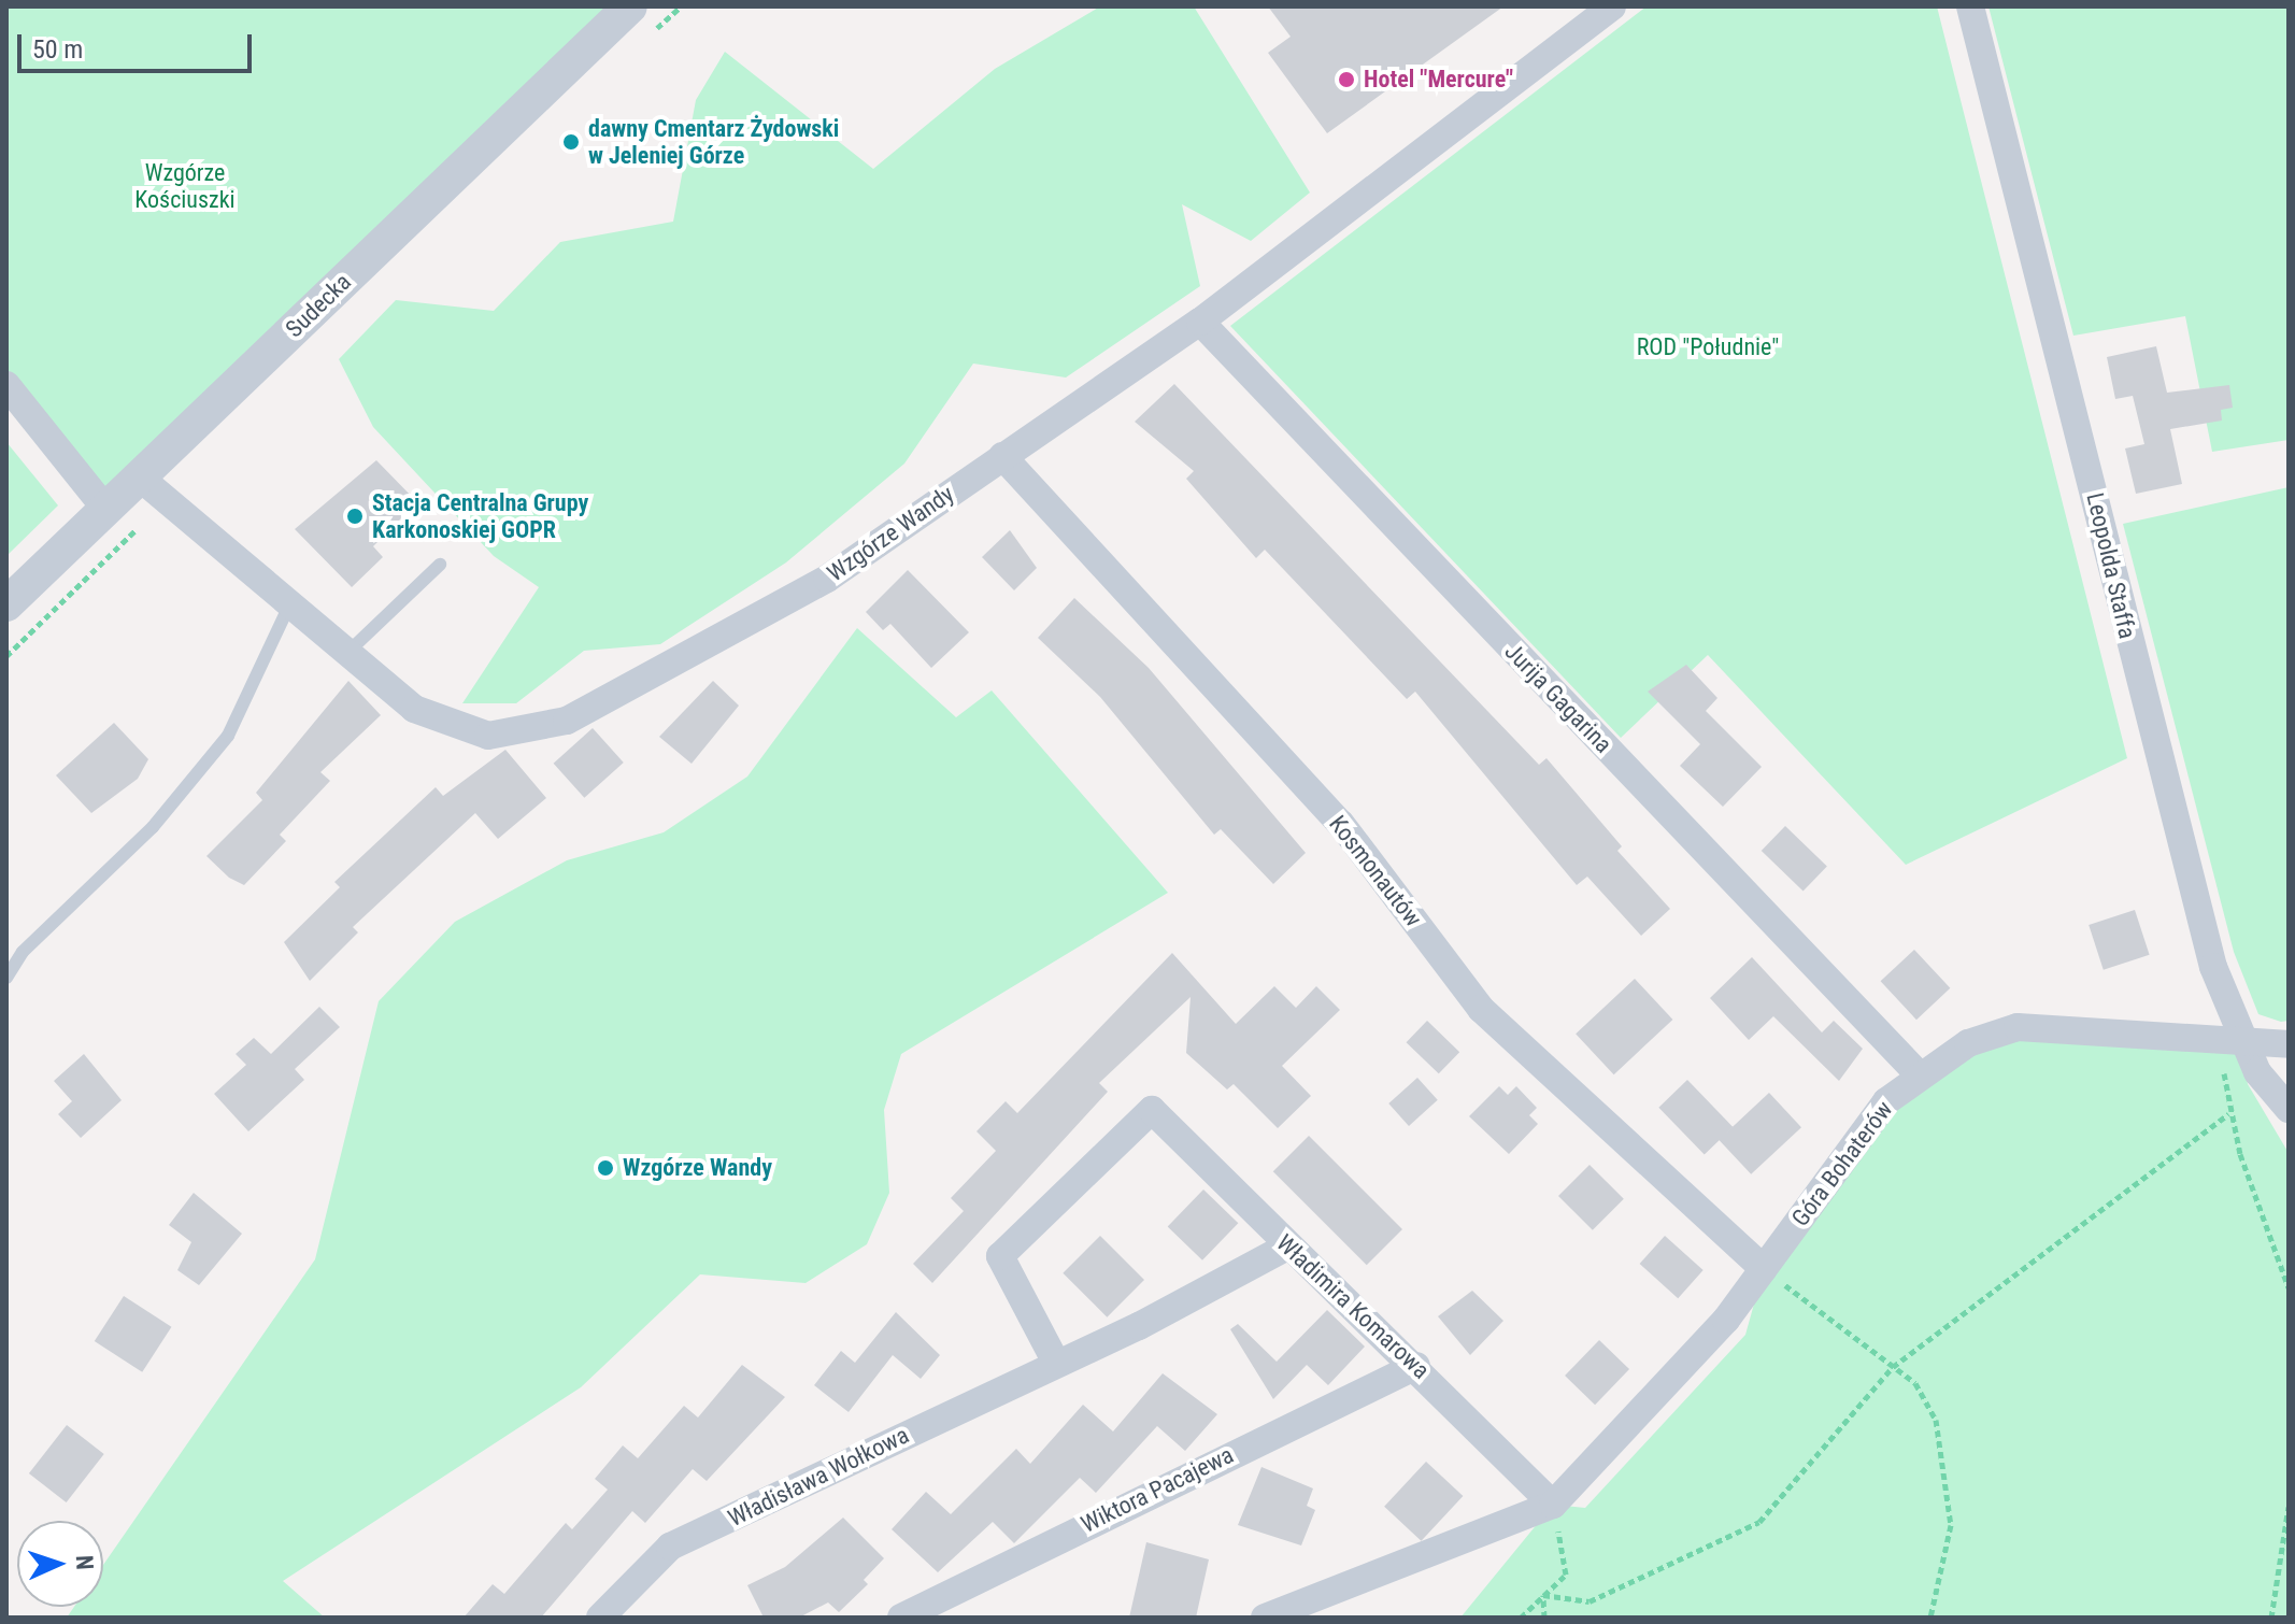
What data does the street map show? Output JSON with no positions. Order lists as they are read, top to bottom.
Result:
{
  "streets": {
    "street": [
      "Sudecka",
      "Wzgórze Wandy",
      "Leopolda Staffa",
      "Jurija Gagarina",
      "Kosmonautów",
      "Góra Bohaterów",
      "Władimira Komarowa",
      "Władisława Wołkowa",
      "Wiktora Pacajewa"
    ]
  },
  "crossings": [
    ["Sudecka", "Wzgórze Wandy"],
    ["Wzgórze Wandy", "Jurija Gagarina"],
    ["Wzgórze Wandy", "Kosmonautów"],
    ["Leopolda Staffa", "Góra Bohaterów"],
    ["Jurija Gagarina", "Góra Bohaterów"],
    ["Kosmonautów", "Góra Bohaterów"],
    ["Góra Bohaterów", "Władimira Komarowa"],
    ["Władimira Komarowa", "Władisława Wołkowa"],
    ["Władimira Komarowa", "Wiktora Pacajewa"]
  ],
  "parks": ["Wzgórze Kościuszki", "ROD \"Południe\""],
  "places": [
    "Hotel \"Mercure\"",
    "dawny Cmentarz Żydowski w Jeleniej Górze",
    "Stacja Centralna Grupy Karkonoskiej GOPR",
    "Wzgórze Wandy"
  ],
  "scale_bar": "50 m",
  "north": "right"
}
